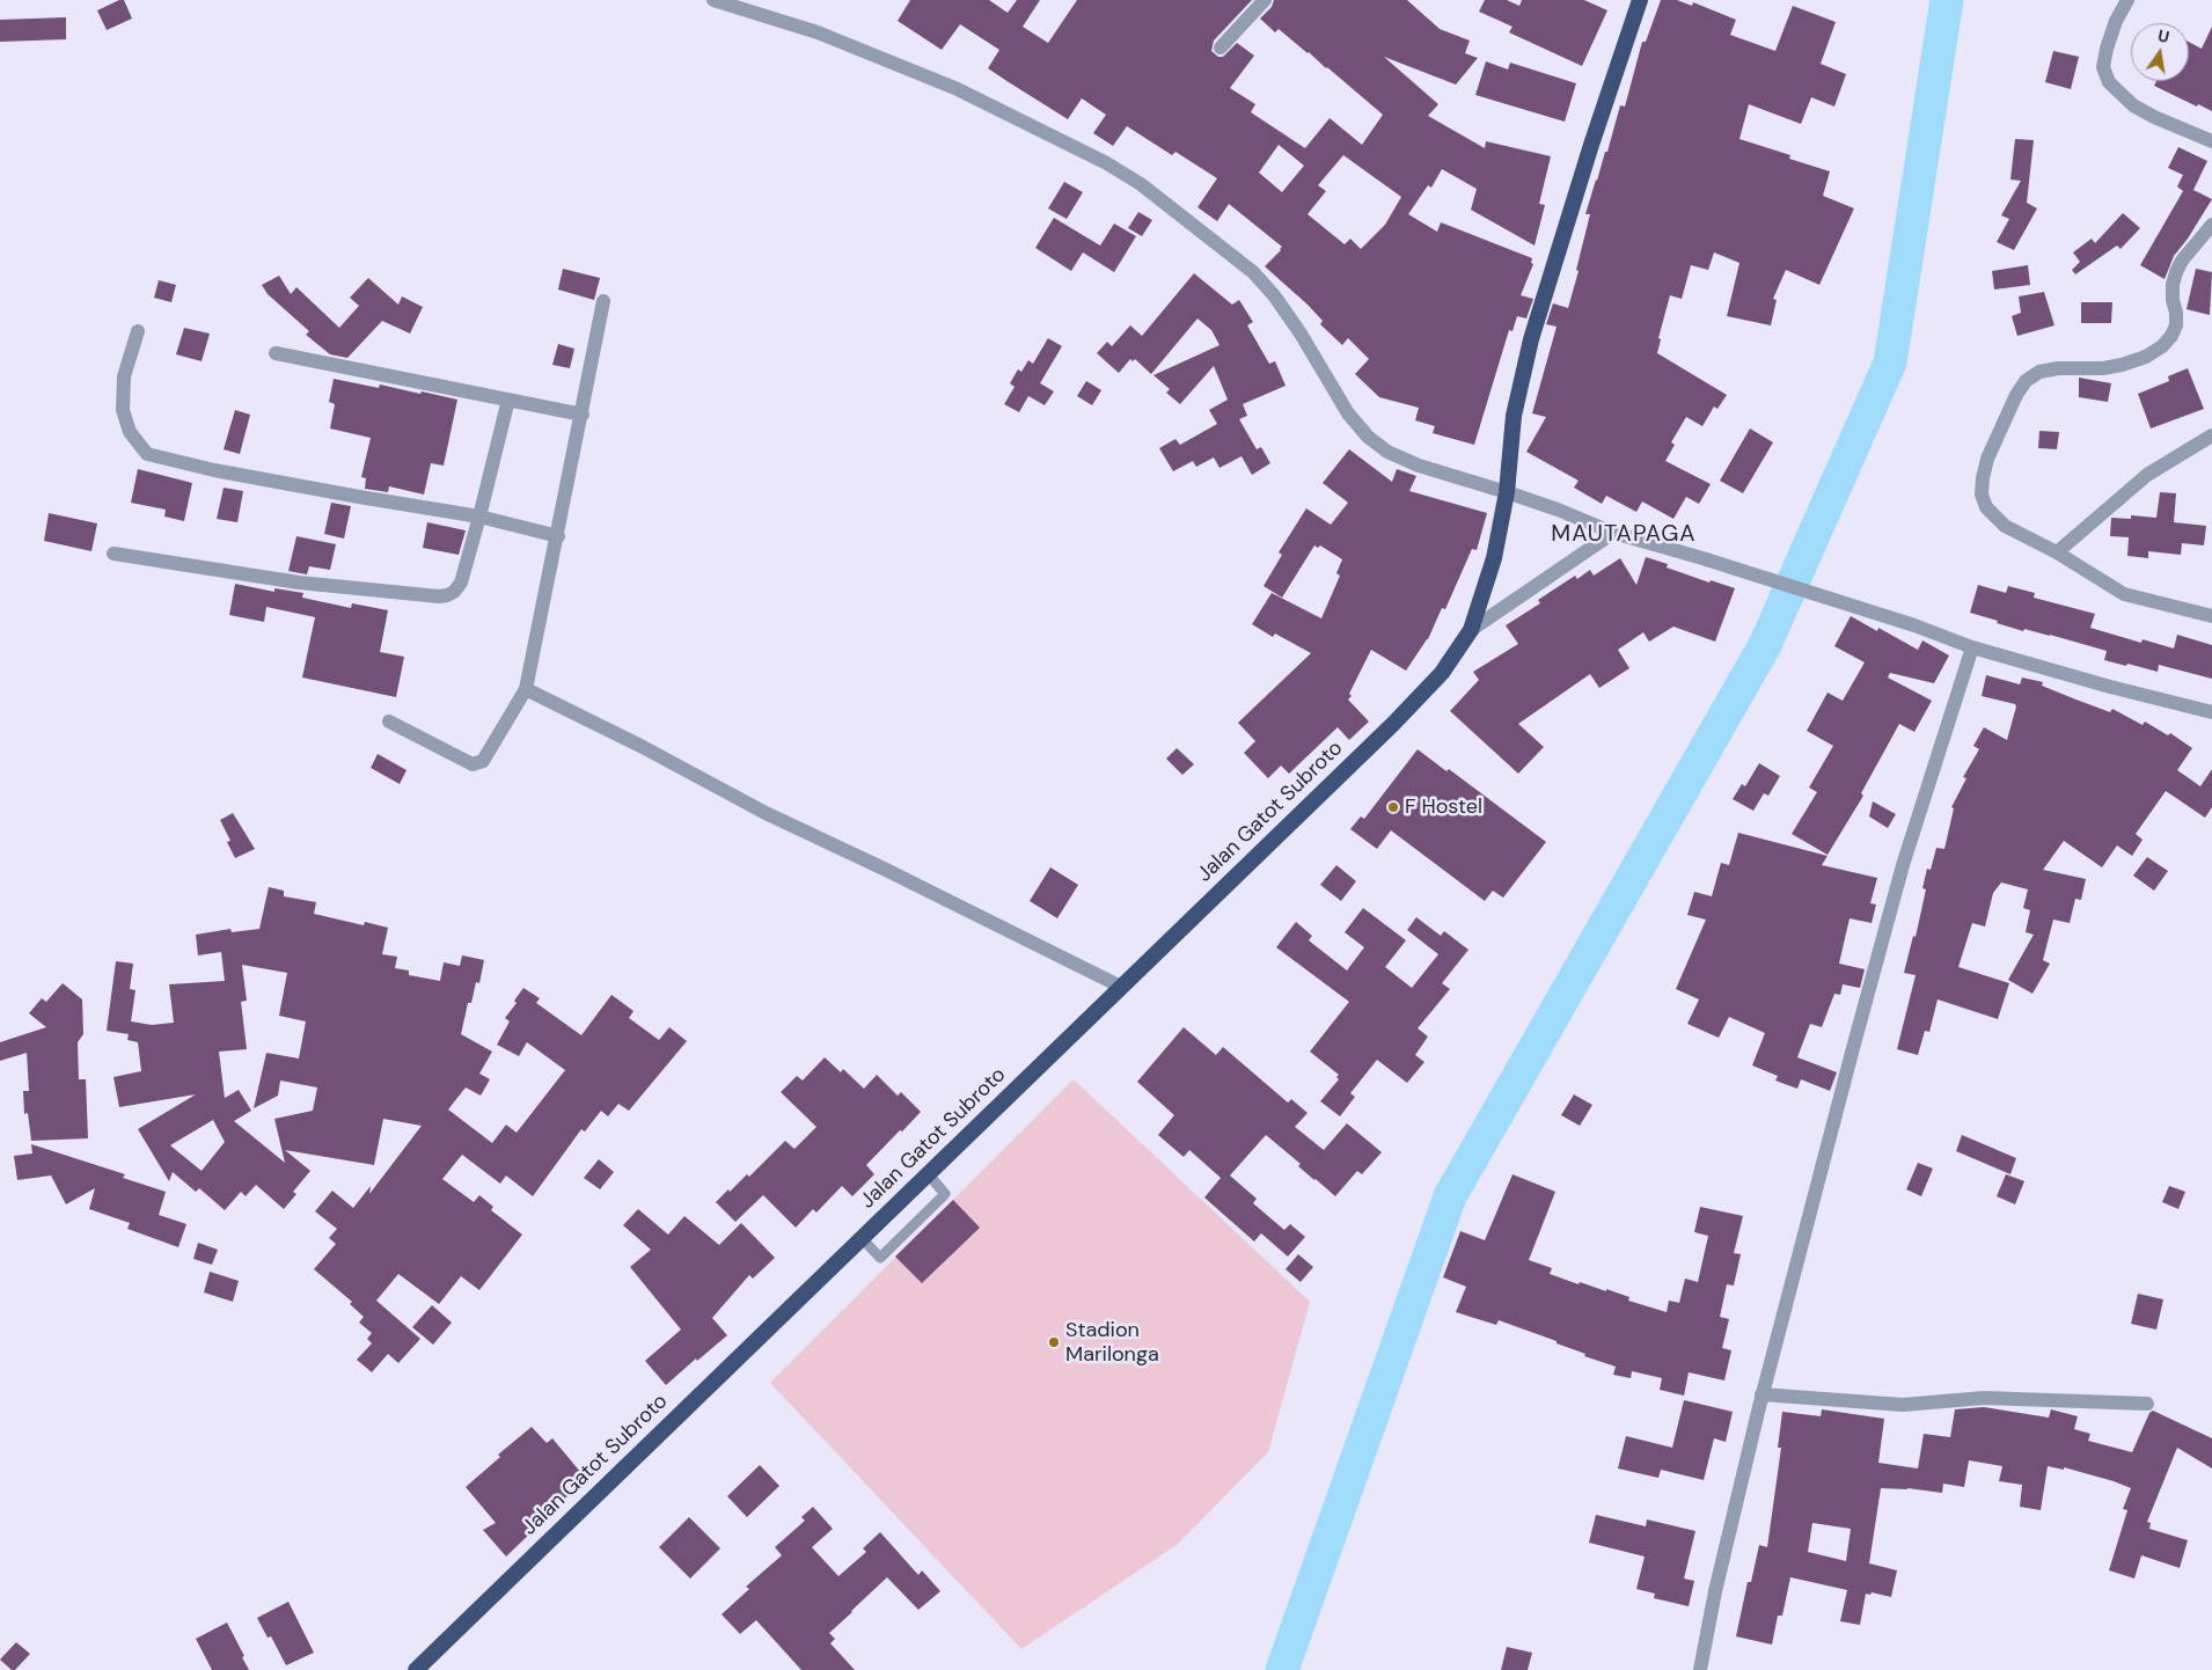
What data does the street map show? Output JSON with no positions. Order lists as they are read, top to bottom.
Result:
{
  "streets": {
    "highway": ["Jalan Gatot Subroto"]
  },
  "districts": ["MAUTAPAGA"],
  "places": ["F Hostel", "Stadion Marilonga"],
  "north": "top"
}
